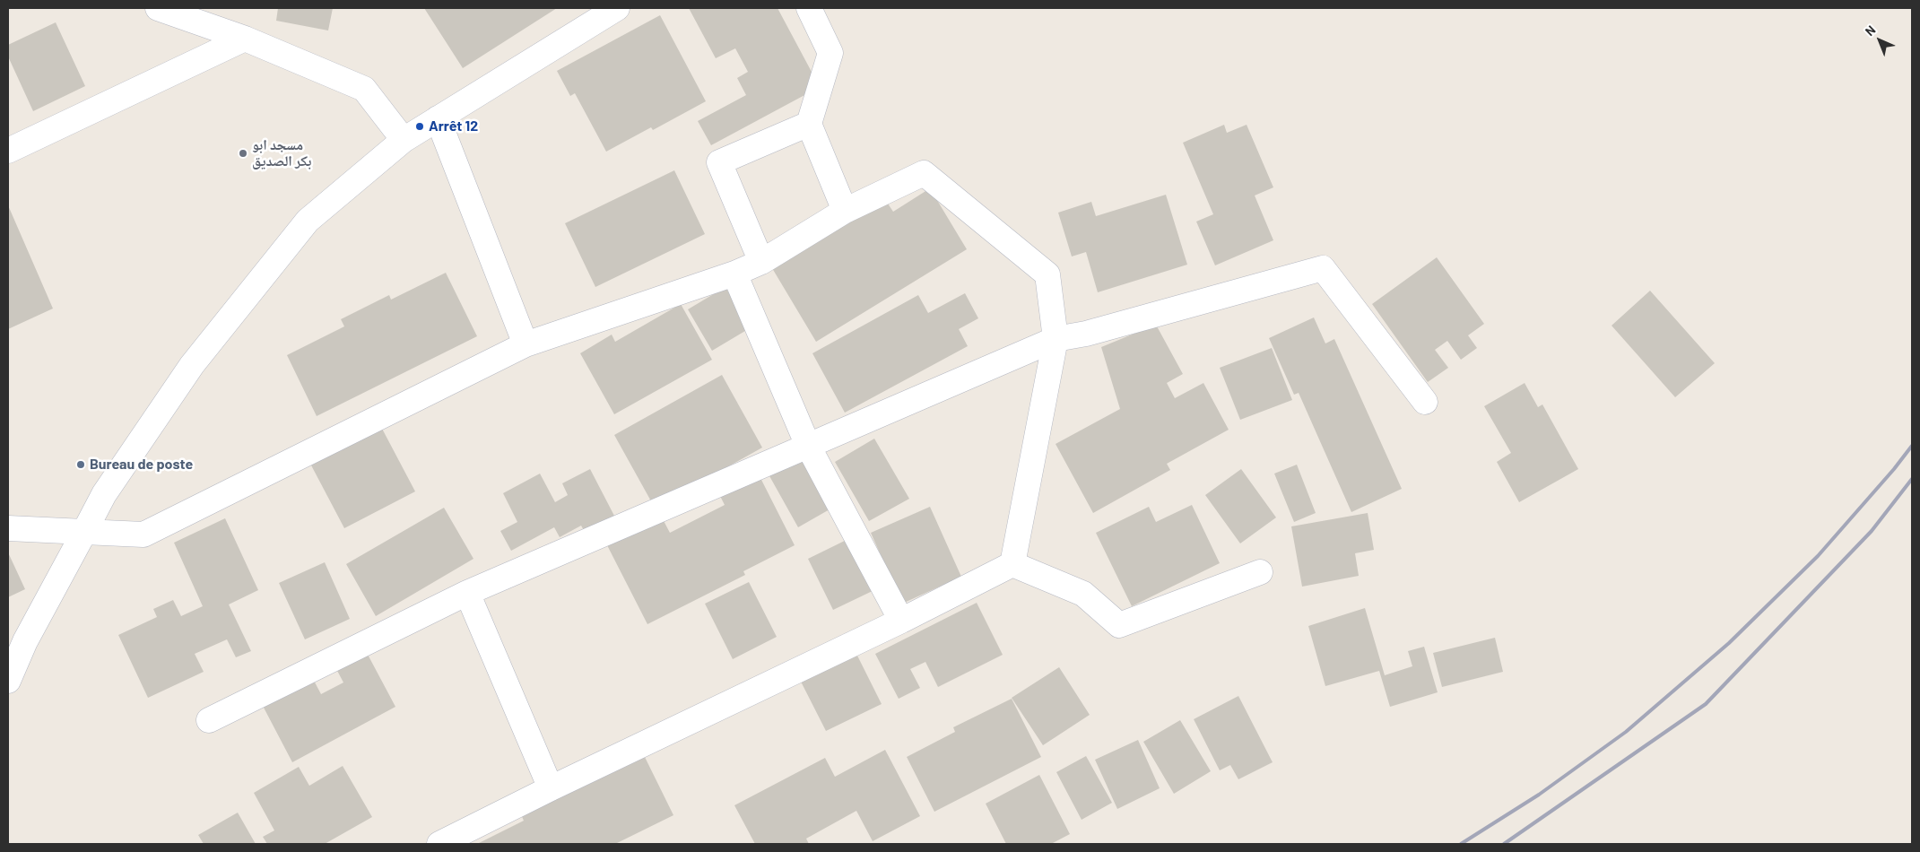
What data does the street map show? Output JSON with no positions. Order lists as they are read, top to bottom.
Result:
{
  "places": ["Arrêt 12", "مسجد ابو بكر الصديق", "Bureau de poste"],
  "north": "top left"
}
